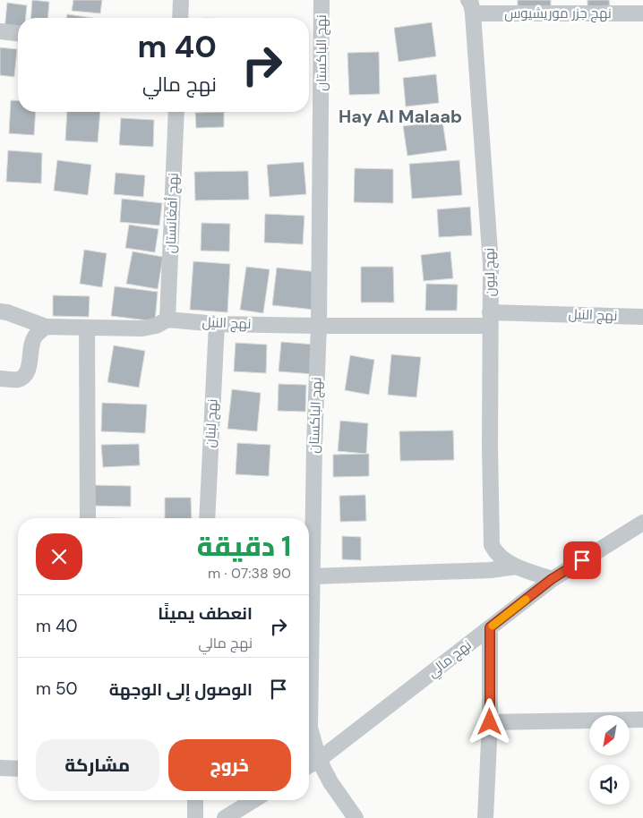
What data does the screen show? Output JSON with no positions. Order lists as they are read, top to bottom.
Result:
{
  "streets": {
    "street": [
      "نهج جزر موريشيوس",
      "نهج الباكستان",
      "نهج أفغانستان",
      "نهج ليون",
      "نهج النيل",
      "نهج لبنان",
      "نهج مالي"
    ]
  },
  "crossings": [
    ["نهج جزر موريشيوس", "نهج ليون"],
    ["نهج الباكستان", "نهج النيل"],
    ["نهج الباكستان", "نهج مالي"],
    ["نهج أفغانستان", "نهج النيل"],
    ["نهج ليون", "نهج النيل"],
    ["نهج النيل", "نهج لبنان"]
  ],
  "districts": ["Hay Al Malaab"],
  "north": "bottom left",
  "page": {
    "turn": ["40 m", "نهج مالي"],
    "heading": ["1 دقيقة", "90 m · 07:38"],
    "list": [
      {
        "name": "انعطف يمينًا",
        "note": "نهج مالي",
        "value": "40 m"
      },
      {
        "name": "الوصول إلى الوجهة",
        "value": "50 m"
      }
    ],
    "buttons": ["خروج", "مشاركة"]
  }
}
